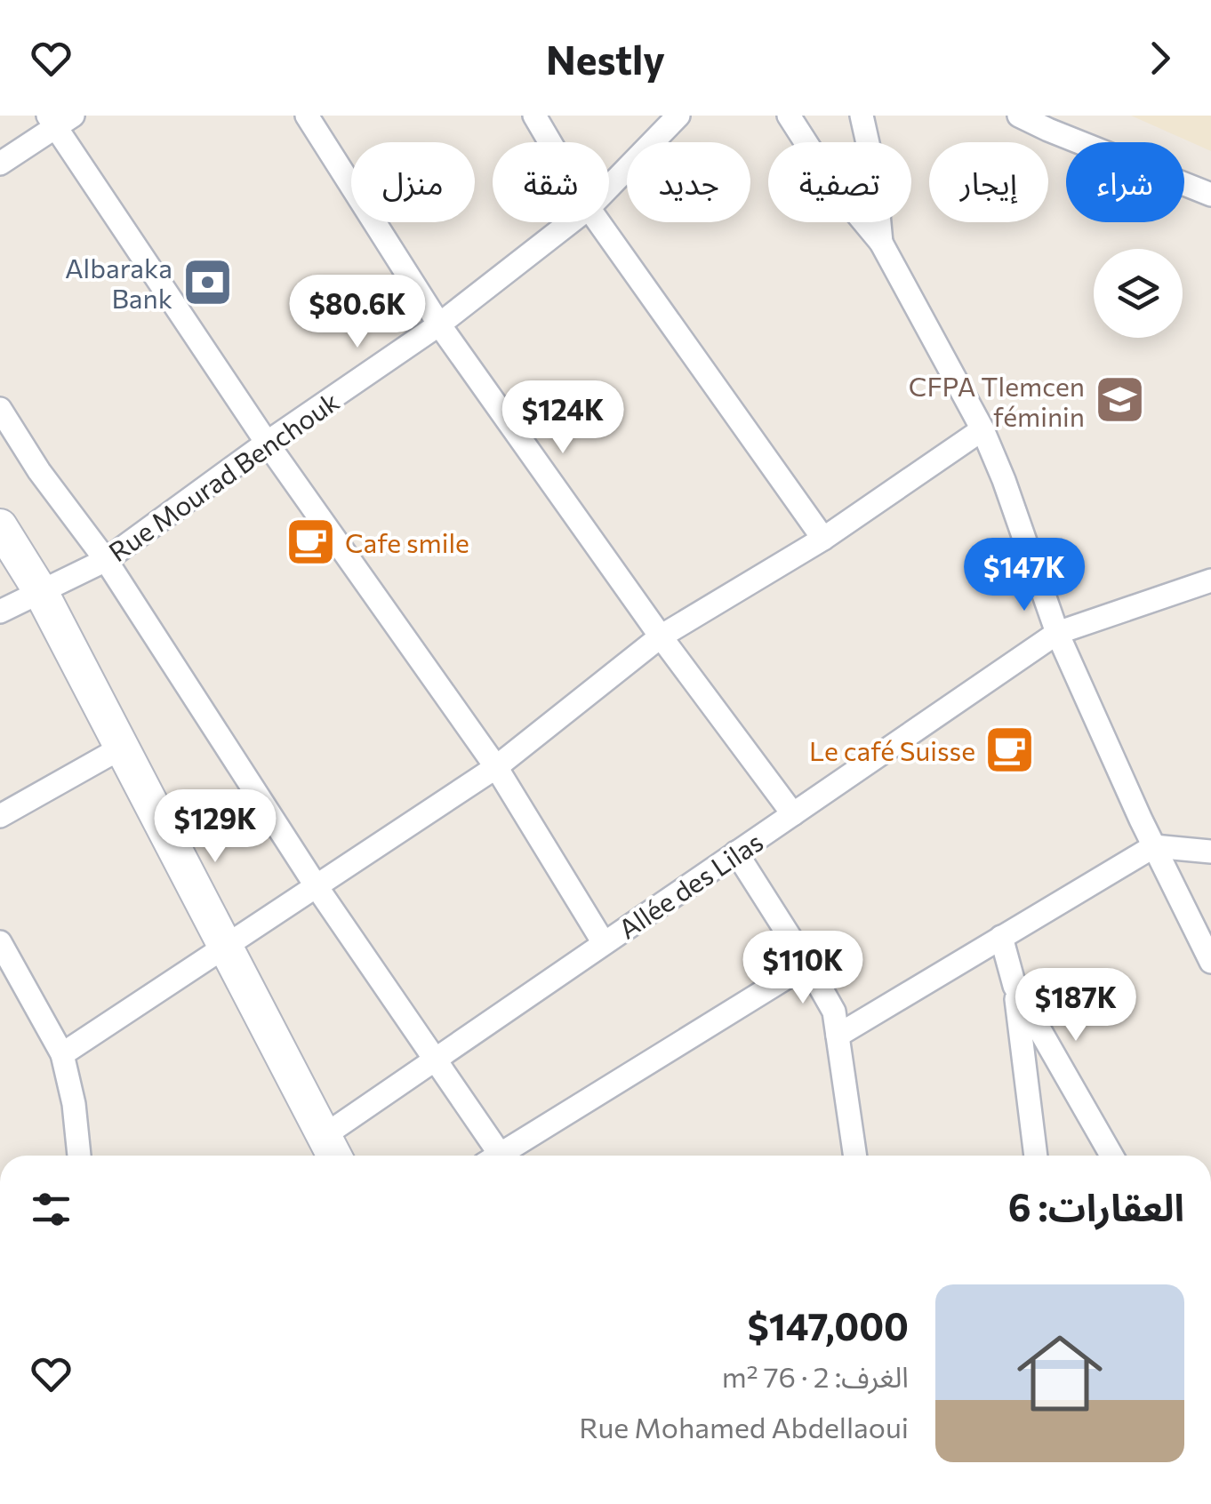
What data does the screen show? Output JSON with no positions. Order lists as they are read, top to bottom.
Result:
{
  "streets": {
    "street": ["Rue Mourad Benchouk", "Allée des Lilas"]
  },
  "places": {
    "bank": ["Albaraka Bank"],
    "school or university": ["CFPA Tlemcen féminin"],
    "cafe": ["Cafe smile", "Le café Suisse"]
  },
  "page": {
    "header": "Nestly",
    "chip": [
      "شراء",
      "إيجار",
      "تصفية",
      "جديد",
      "شقة",
      "منزل"
    ],
    "price": [
      "$80.6K",
      "$124K",
      "$147K",
      "$129K",
      "$110K",
      "$187K"
    ],
    "heading": "العقارات: 6",
    "list": [
      {
        "name": "$147,000",
        "note": "الغرف: 2 · 76 m² · Rue Mohamed Abdellaoui"
      }
    ]
  }
}
